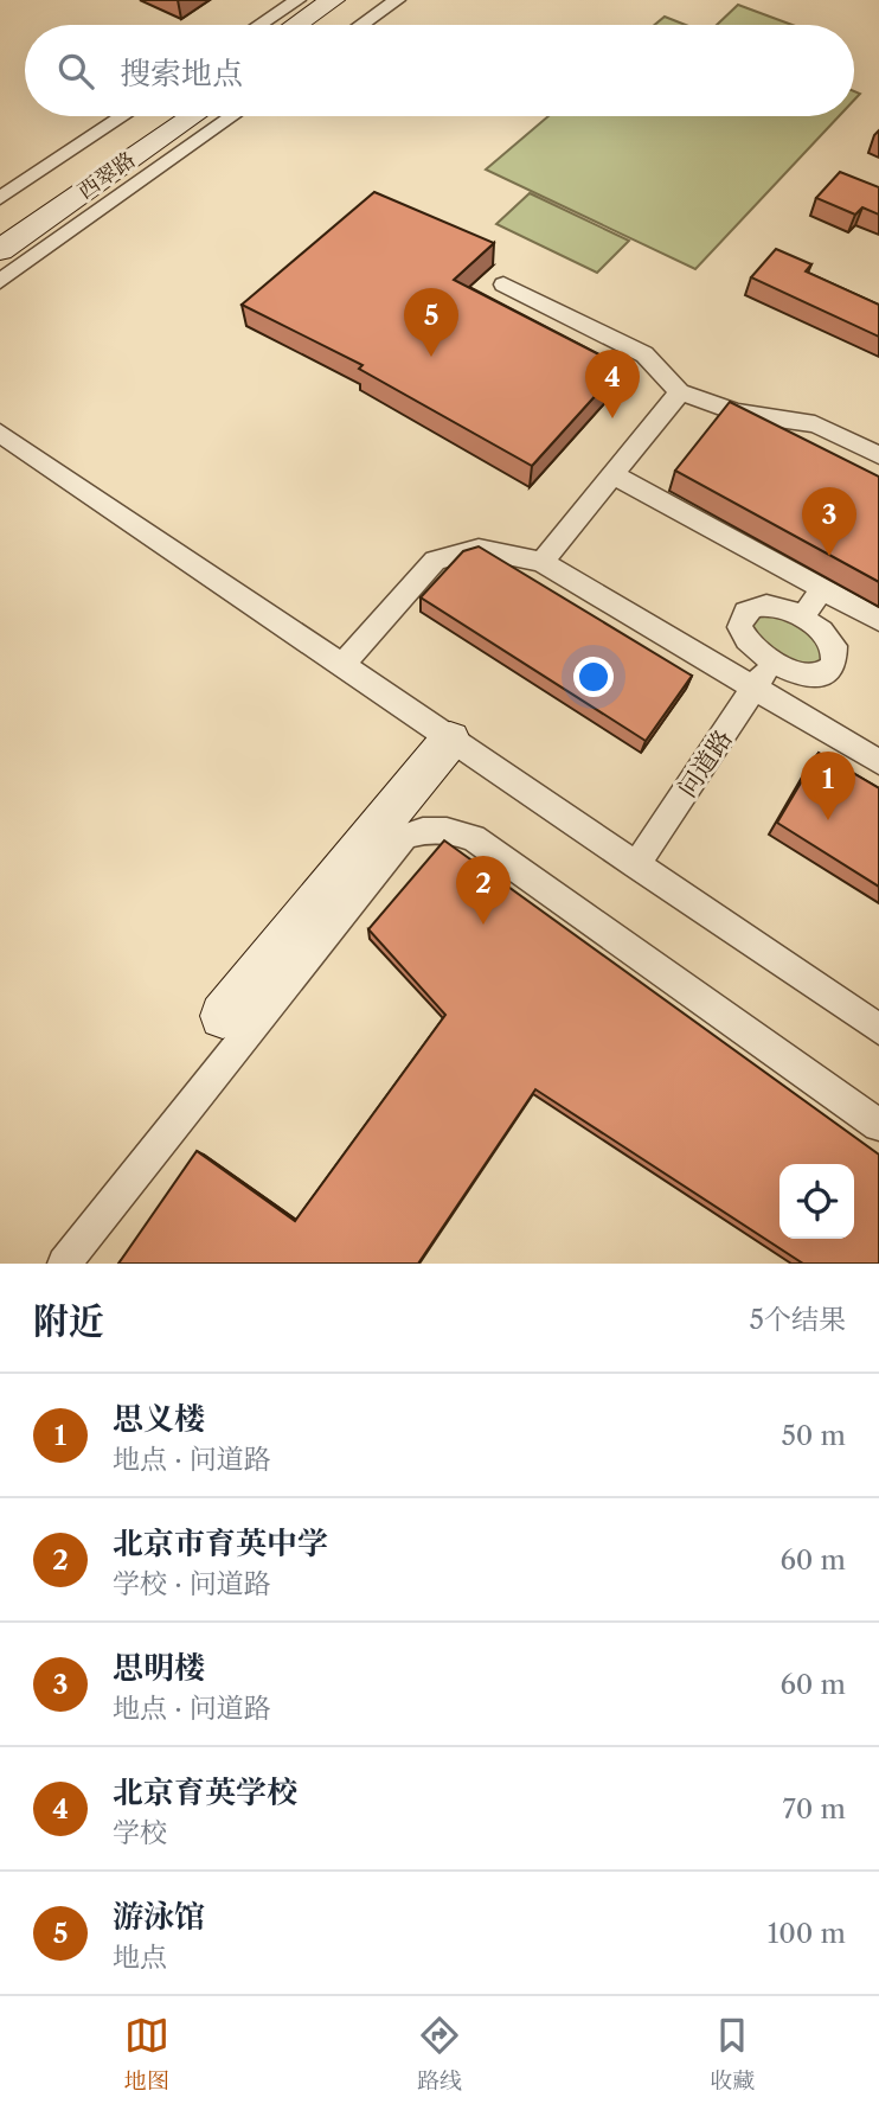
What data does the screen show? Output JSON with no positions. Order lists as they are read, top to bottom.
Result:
{
  "streets": {
    "main road": ["西翠路"],
    "street": ["问道路"]
  },
  "page": {
    "search": "搜索地点",
    "pins": [
      "5",
      "4",
      "3",
      "1",
      "2"
    ],
    "heading": ["附近", "5个结果"],
    "list": [
      {
        "mark": "1",
        "name": "思义楼",
        "note": "地点 · 问道路",
        "value": "50 m"
      },
      {
        "mark": "2",
        "name": "北京市育英中学",
        "note": "学校 · 问道路",
        "value": "60 m"
      },
      {
        "mark": "3",
        "name": "思明楼",
        "note": "地点 · 问道路",
        "value": "60 m"
      },
      {
        "mark": "4",
        "name": "北京育英学校",
        "note": "学校",
        "value": "70 m"
      },
      {
        "mark": "5",
        "name": "游泳馆",
        "note": "地点",
        "value": "100 m"
      }
    ],
    "nav": ["地图", "路线", "收藏"]
  }
}
